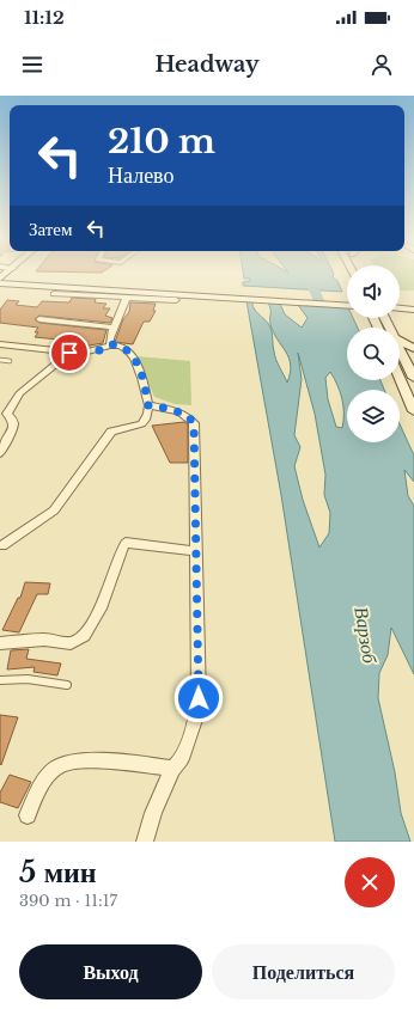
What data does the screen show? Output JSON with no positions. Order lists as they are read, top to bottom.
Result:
{
  "water": ["Варзоб"],
  "page": {
    "status": "11:12",
    "header": "Headway",
    "turn": ["210 m", "Налево"],
    "then": "Затем",
    "heading": ["5 мин", "390 m · 11:17"],
    "buttons": ["Выход", "Поделиться"]
  }
}
